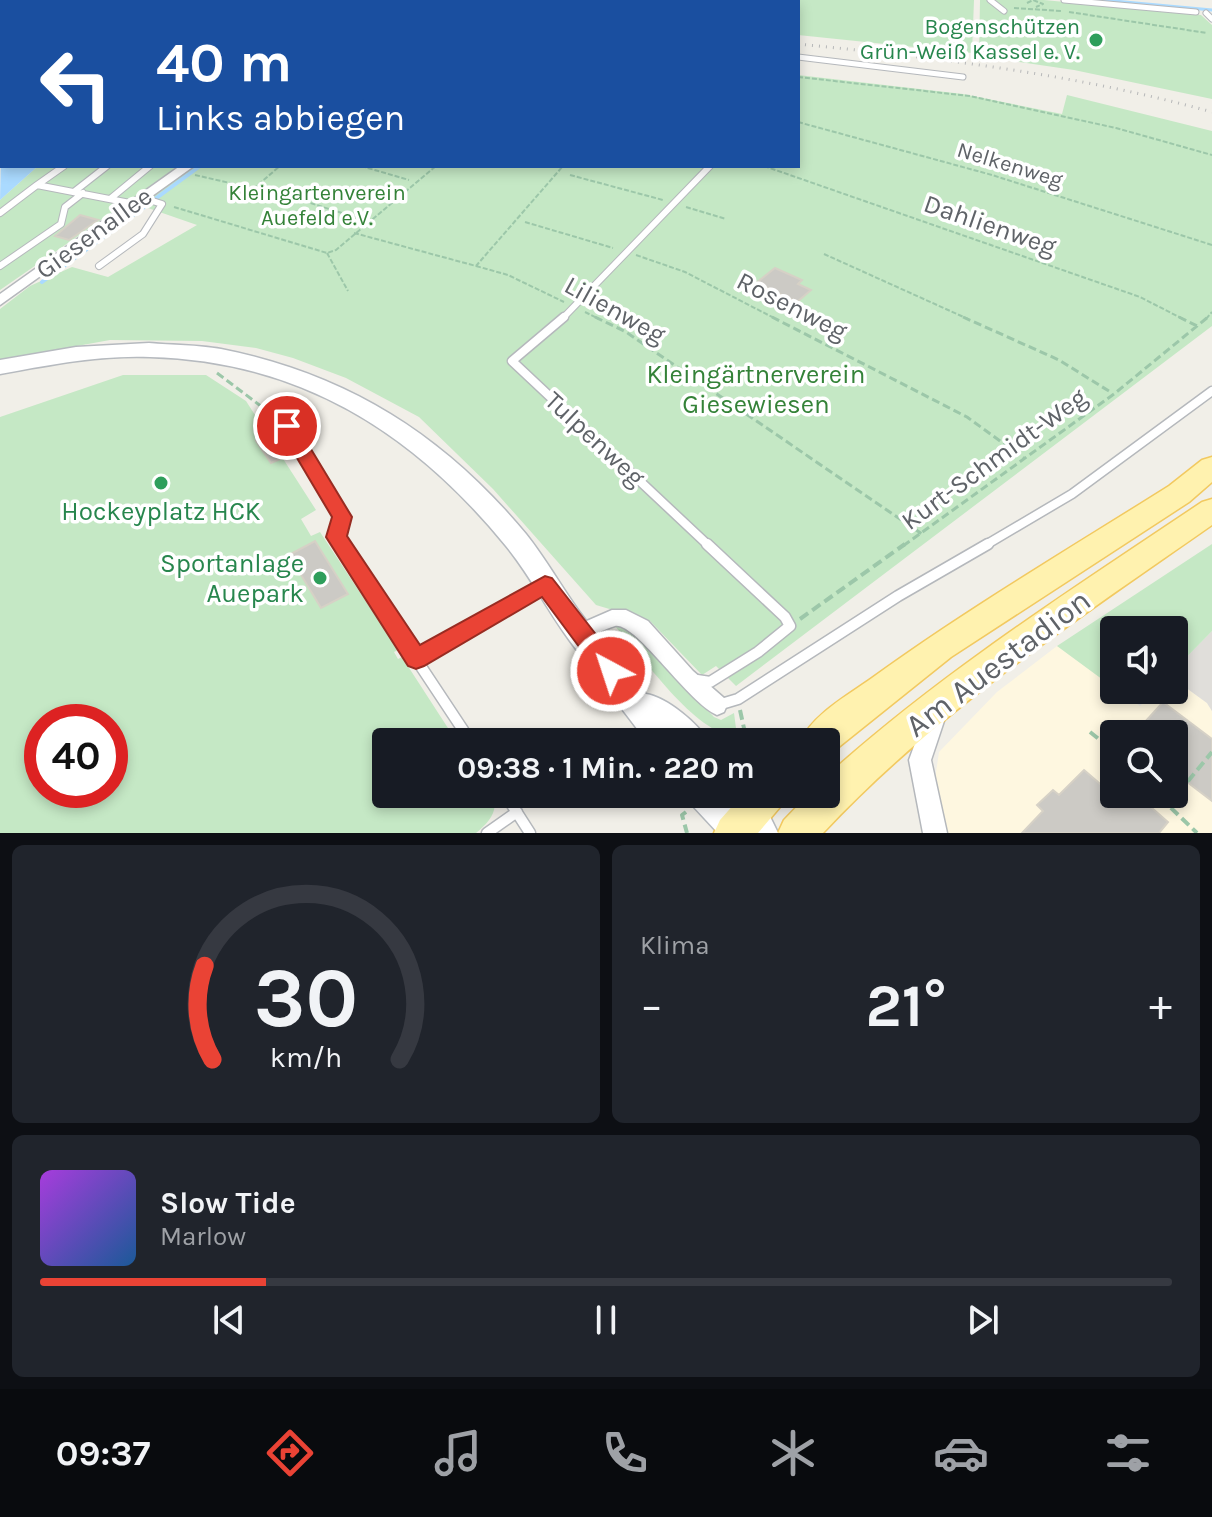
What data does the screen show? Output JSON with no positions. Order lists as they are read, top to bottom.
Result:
{
  "streets": {
    "main road": ["Am Auestadion"],
    "street": ["Giesenallee"],
    "lane": ["Tulpenweg"],
    "path": [
      "Nelkenweg",
      "Dahlienweg",
      "Rosenweg",
      "Lilienweg",
      "Kurt-Schmidt-Weg"
    ]
  },
  "crossings": [
    ["Dahlienweg", "Kurt-Schmidt-Weg"],
    ["Rosenweg", "Tulpenweg"],
    ["Rosenweg", "Kurt-Schmidt-Weg"],
    ["Lilienweg", "Tulpenweg"],
    ["Lilienweg", "Kurt-Schmidt-Weg"],
    ["Tulpenweg", "Kurt-Schmidt-Weg"]
  ],
  "parks": ["Kleingartenverein Auefeld e.V.", "Kleingärtnerverein Giesewiesen"],
  "places": ["Bogenschützen Grün-Weiß Kassel e. V.", "Hockeyplatz HCK", "Sportanlage Auepark"],
  "page": {
    "turn": ["40 m", "Links abbiegen"],
    "limit": "40",
    "trip": "09:38 · 1 Min. · 220 m",
    "tile": "Klima",
    "heat": ["−", "21°", "+"],
    "song": ["Slow Tide", "Marlow"],
    "tabs": "09:37",
    "gauge": ["30", "km/h"]
  }
}
